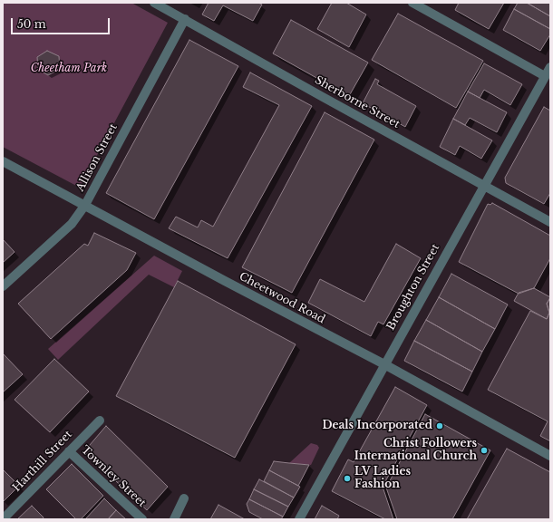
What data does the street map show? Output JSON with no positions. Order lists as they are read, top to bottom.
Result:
{
  "streets": {
    "street": [
      "Sherborne Street",
      "Allison Street",
      "Broughton Street",
      "Cheetwood Road",
      "Harthill Street",
      "Townley Street"
    ]
  },
  "crossings": [
    ["Sherborne Street", "Allison Street"],
    ["Sherborne Street", "Broughton Street"],
    ["Allison Street", "Cheetwood Road"],
    ["Broughton Street", "Cheetwood Road"],
    ["Harthill Street", "Townley Street"]
  ],
  "parks": ["Cheetham Park"],
  "places": ["Deals Incorporated", "Christ Followers International Church", "LV Ladies Fashion"],
  "scale_bar": "50 m"
}
